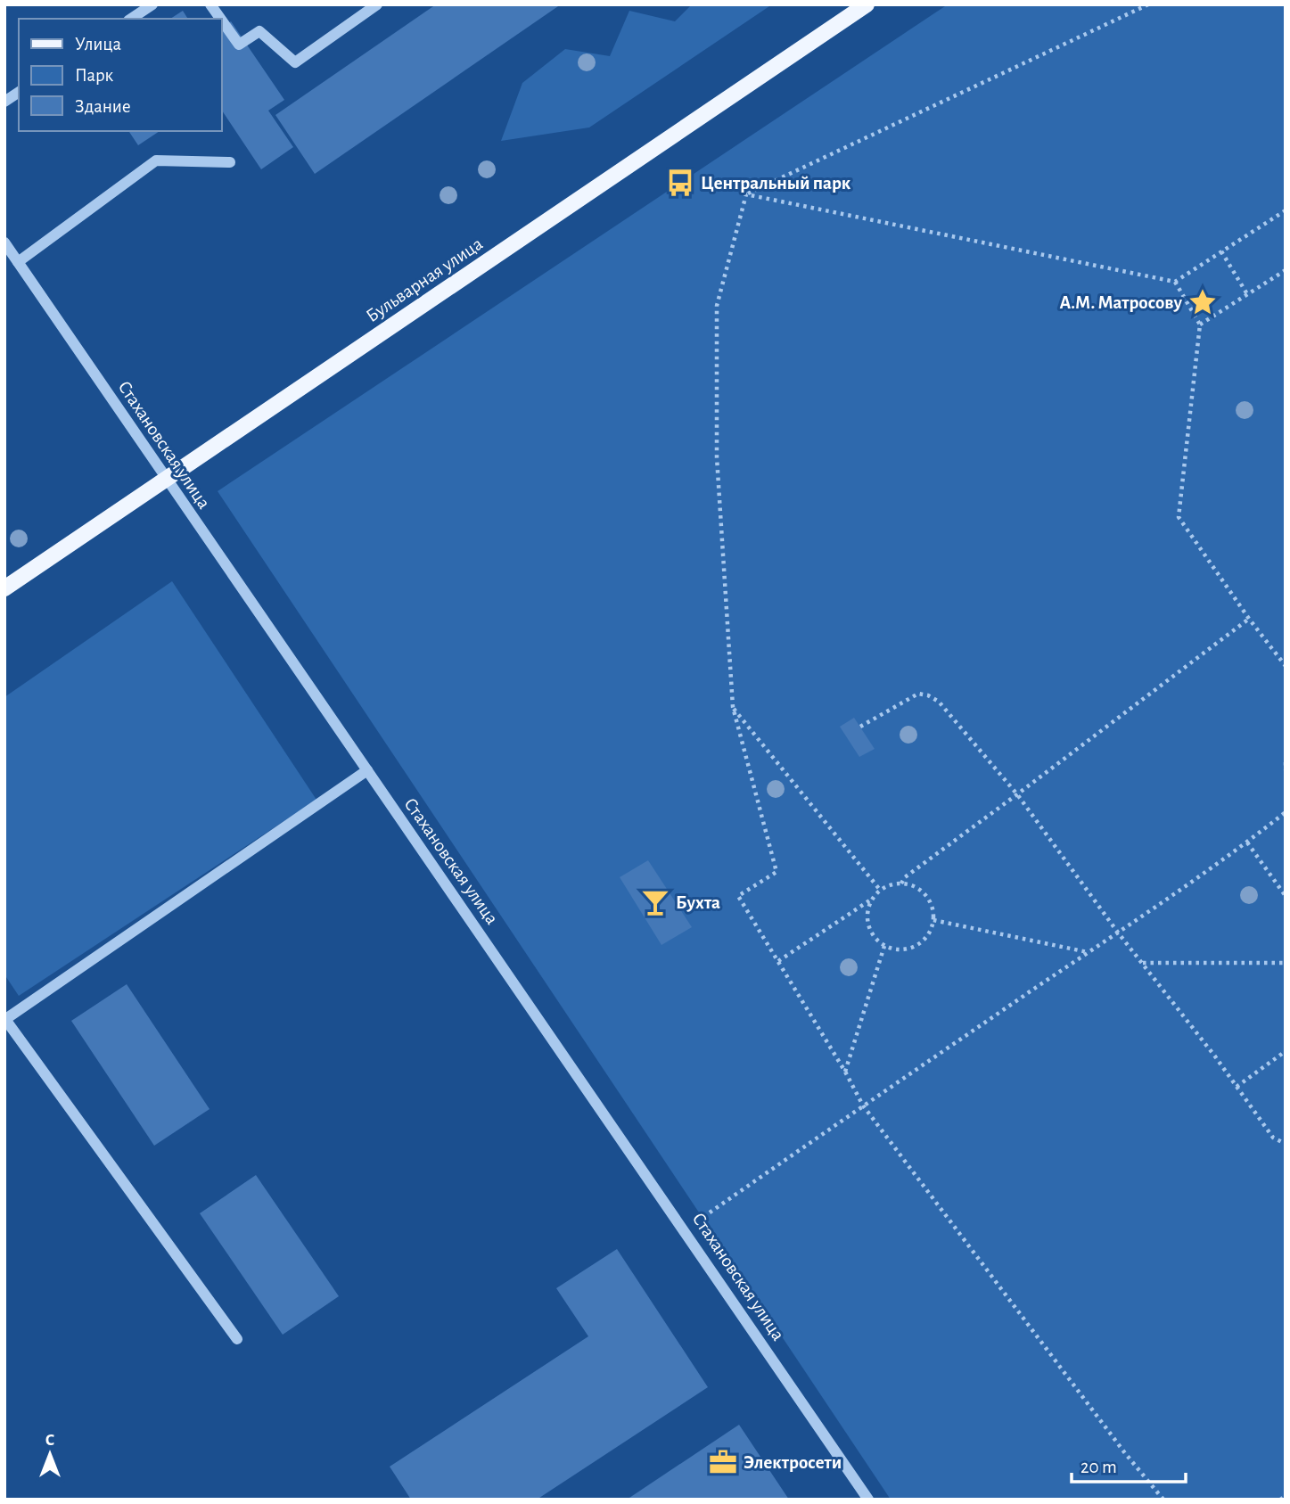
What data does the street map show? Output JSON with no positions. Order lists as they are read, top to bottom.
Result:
{
  "streets": {
    "main road": ["Бульварная улица"],
    "street": ["Стахановская улица"]
  },
  "crossings": [
    ["Бульварная улица", "Стахановская улица"]
  ],
  "places": {
    "bus stop": ["Центральный парк"],
    "place": ["А.М. Матросову"],
    "bar": ["Бухта"],
    "office": ["Электросети"]
  },
  "legend": ["Улица", "Парк", "Здание"],
  "scale_bar": "20 m",
  "north": "top"
}
